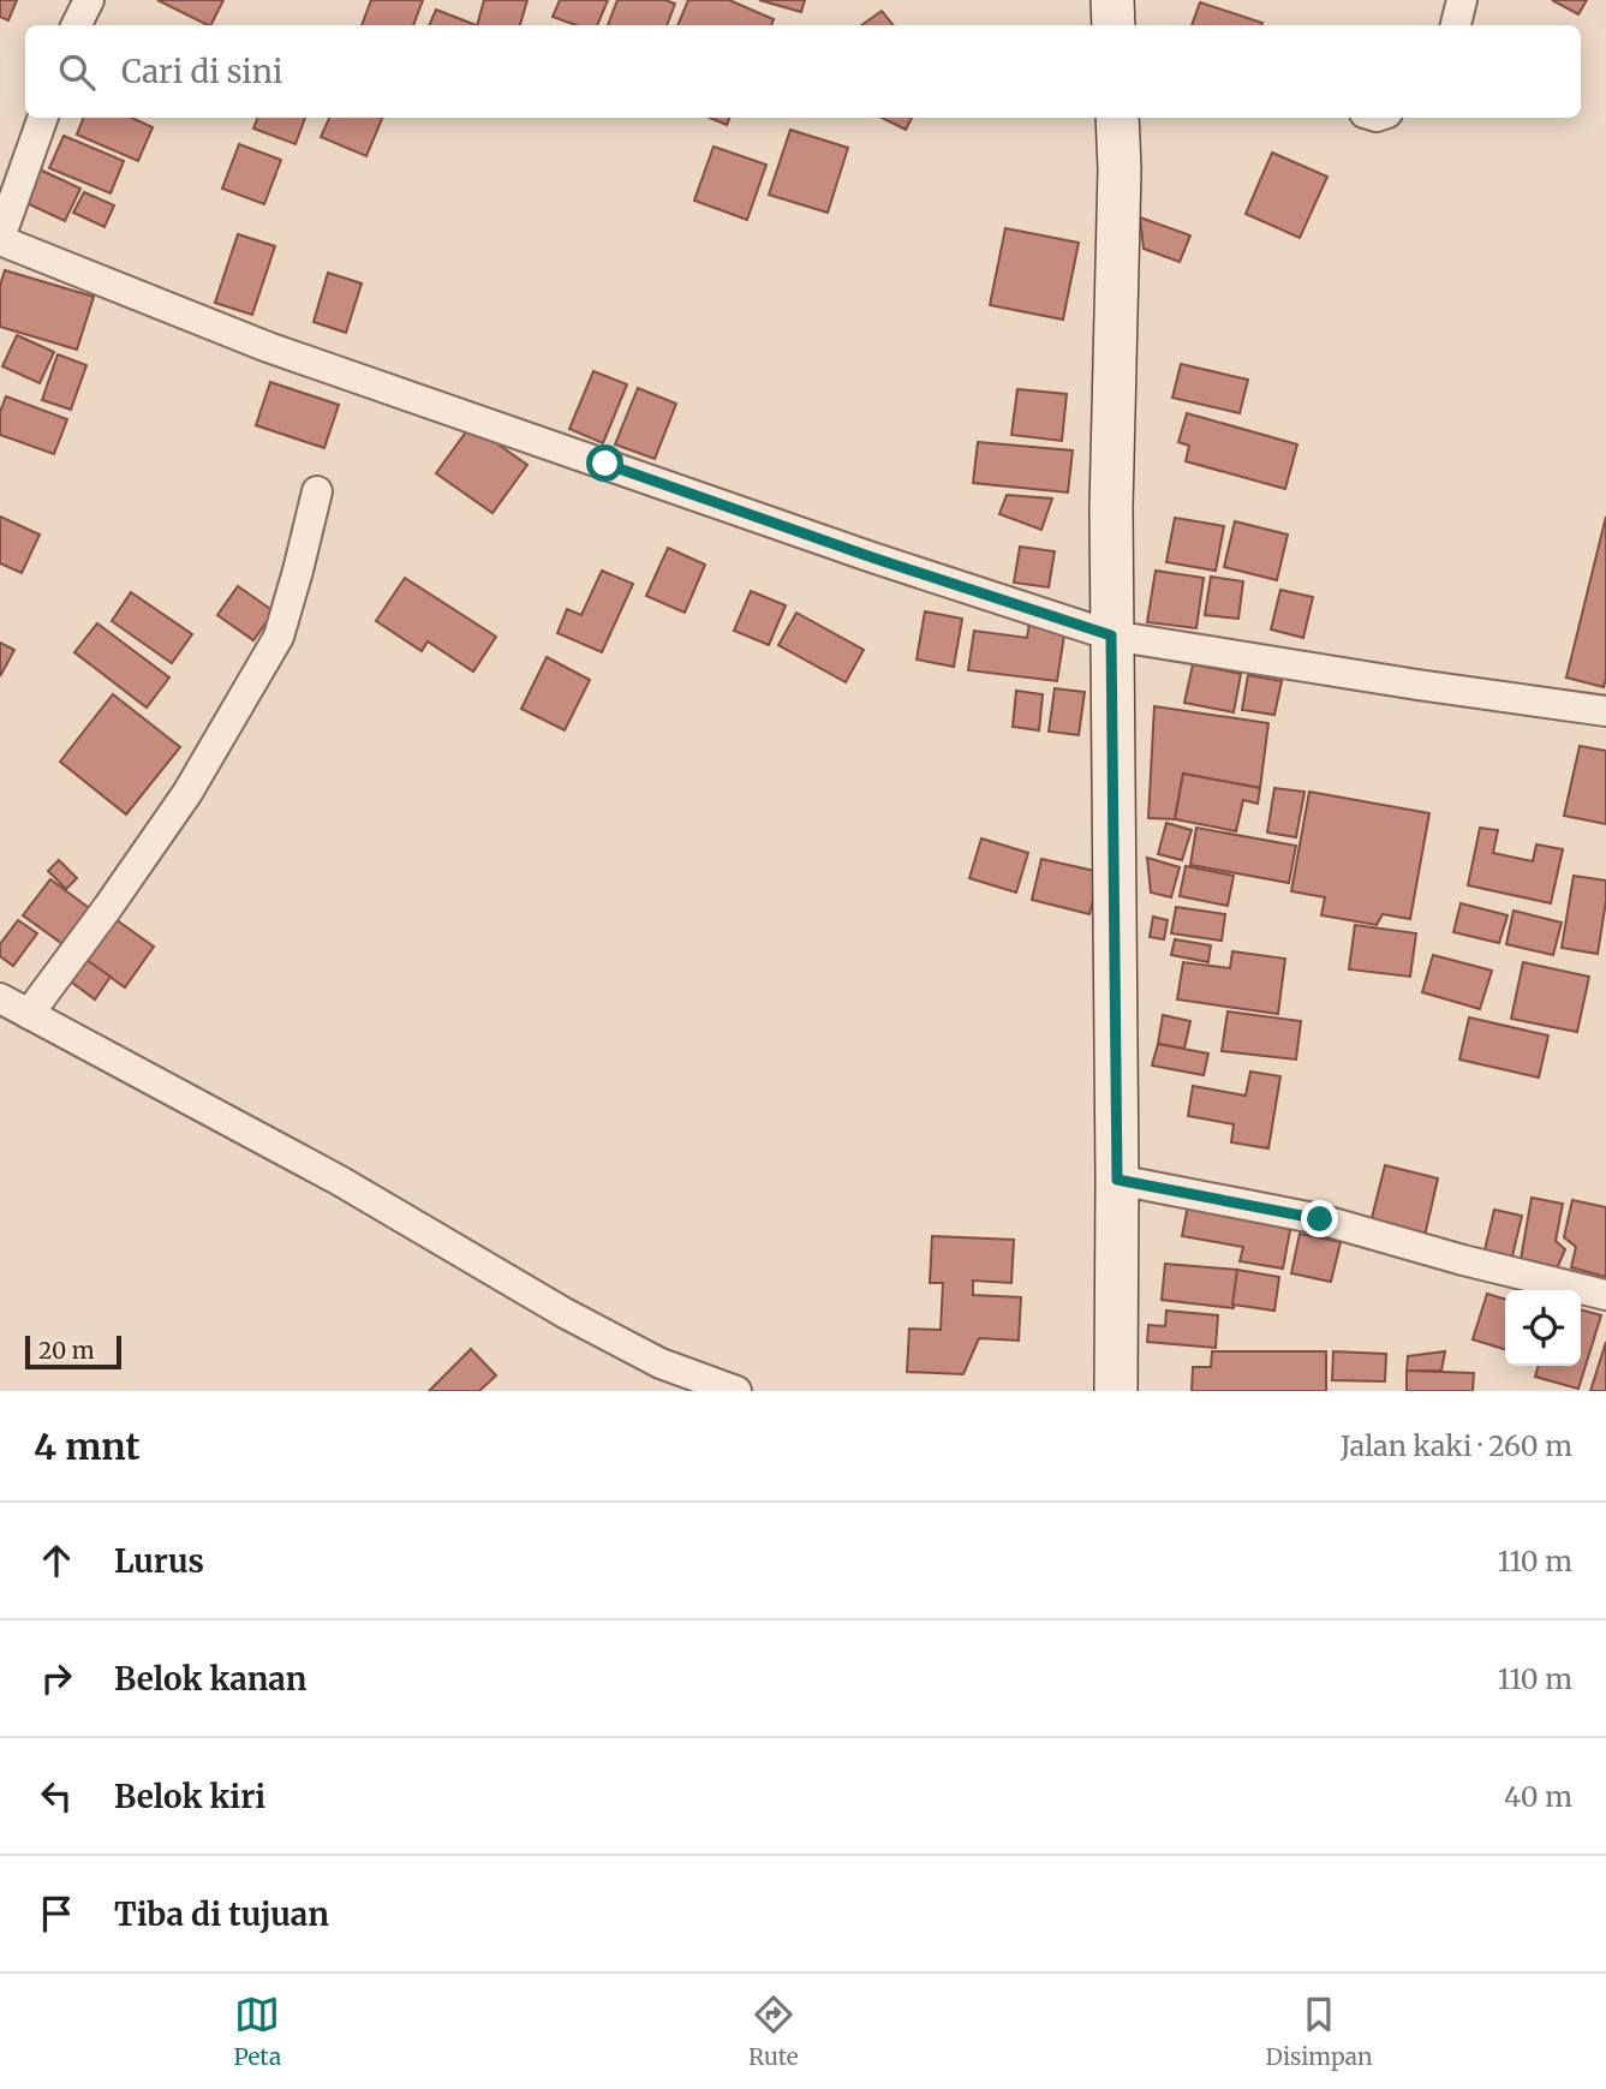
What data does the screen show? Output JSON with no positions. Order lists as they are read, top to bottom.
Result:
{
  "scale_bar": "20 m",
  "page": {
    "search": "Cari di sini",
    "scale": "20 m",
    "heading": ["4 mnt", "Jalan kaki · 260 m"],
    "list": [
      ["Lurus", "110 m"],
      ["Belok kanan", "110 m"],
      ["Belok kiri", "40 m"],
      "Tiba di tujuan"
    ],
    "nav": ["Peta", "Rute", "Disimpan"]
  }
}
